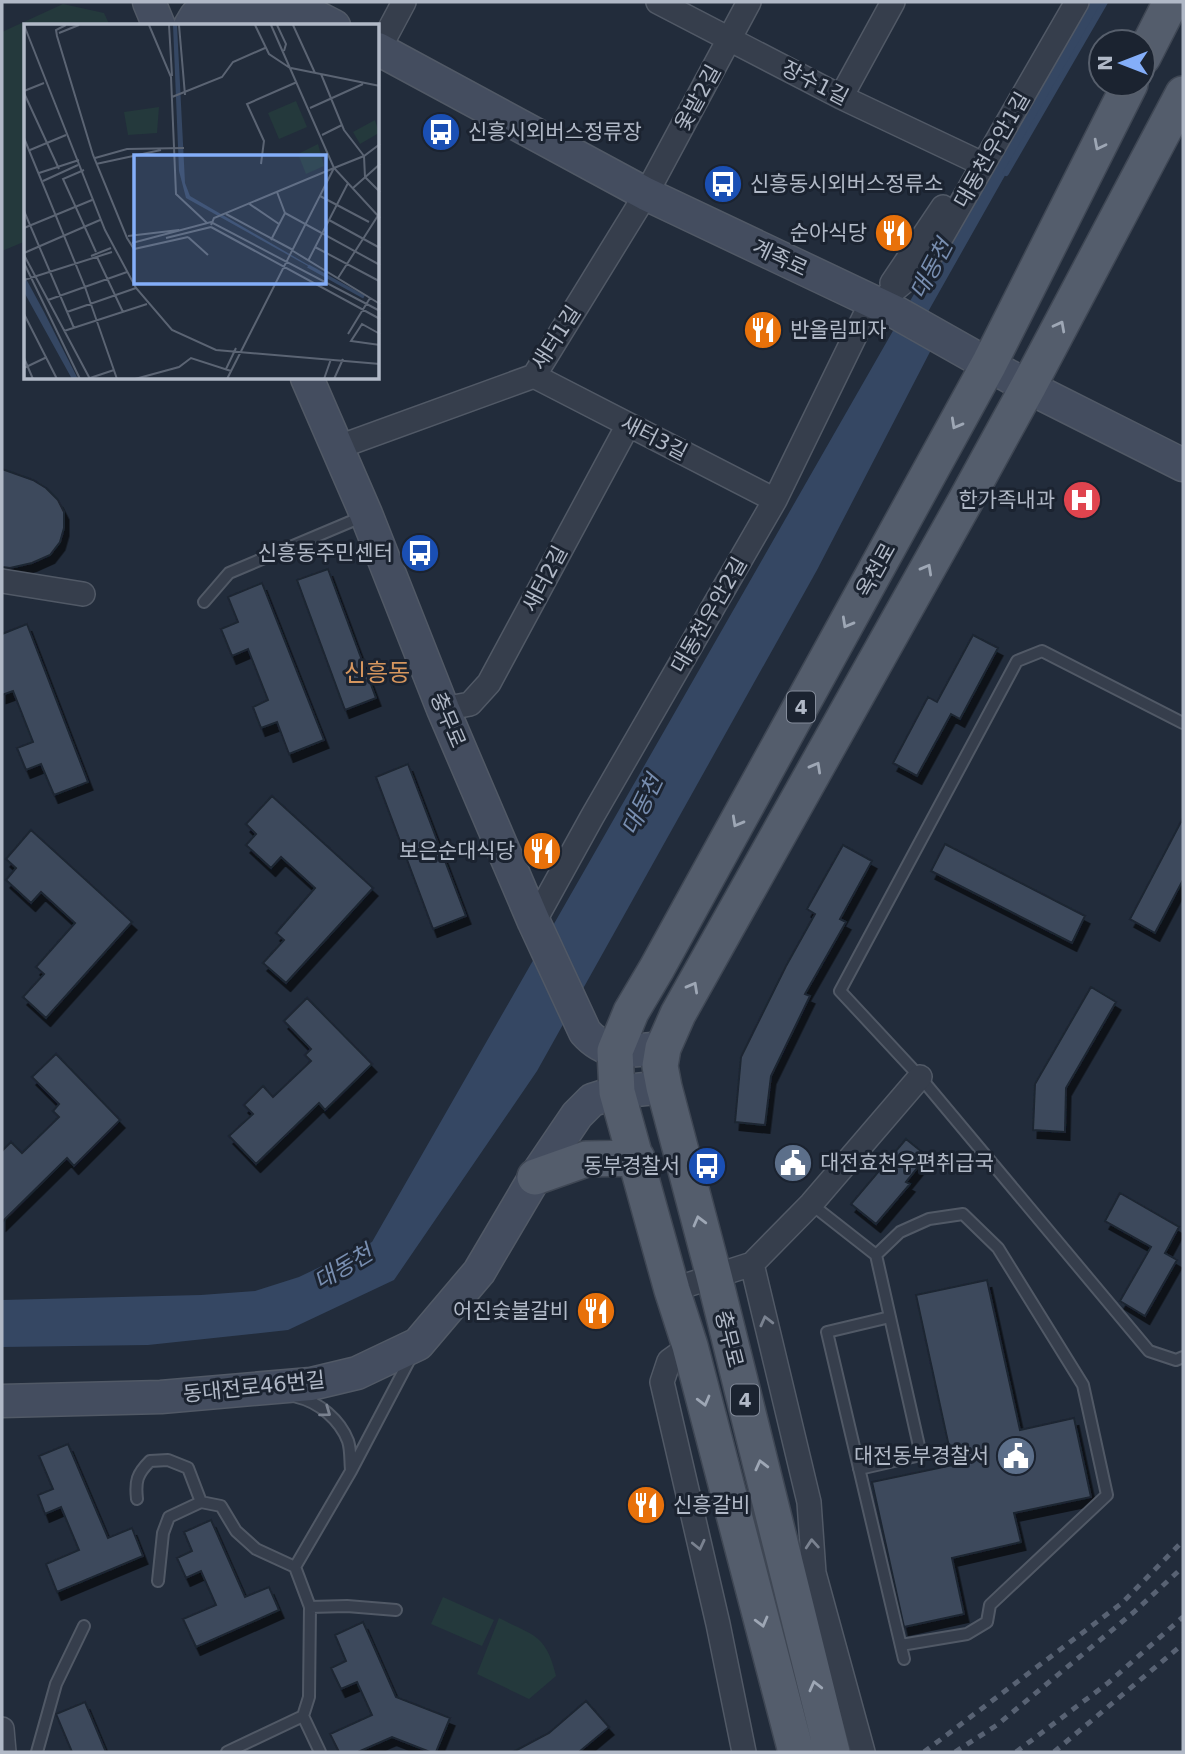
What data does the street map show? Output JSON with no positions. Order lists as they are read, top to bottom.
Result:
{
  "streets": {
    "main road": [
      "계족로",
      "옥천로",
      "4",
      "충무로",
      "동대전로46번길"
    ],
    "street": [
      "장수1길",
      "옻밭2길",
      "대동천우안1길",
      "새터1길",
      "새터3길",
      "새터2길",
      "대동천우안2길"
    ]
  },
  "crossings": [
    ["장수1길", "옻밭2길"],
    ["장수1길", "대동천우안1길"],
    ["옻밭2길", "계족로"],
    ["옻밭2길", "새터1길"],
    ["대동천우안1길", "계족로"],
    ["대동천우안1길", "대동천우안2길"],
    ["계족로", "새터1길"],
    ["계족로", "옥천로"],
    ["계족로", "대동천우안2길"],
    ["새터1길", "새터3길"],
    ["새터1길", "충무로"],
    ["새터3길", "새터2길"],
    ["새터3길", "대동천우안2길"],
    ["옥천로", "충무로"],
    ["새터2길", "충무로"],
    ["대동천우안2길", "충무로"],
    ["충무로", "동대전로46번길"]
  ],
  "districts": ["신흥동"],
  "water": ["대동천"],
  "places": {
    "bus stop": [
      "신흥시외버스정류장",
      "신흥동시외버스정류소",
      "신흥동주민센터",
      "동부경찰서"
    ],
    "restaurant": [
      "순아식당",
      "반올림피자",
      "보은순대식당",
      "어진숯불갈비",
      "신흥갈비"
    ],
    "hospital": ["한가족내과"],
    "public building": ["대전효천우편취급국", "대전동부경찰서"]
  },
  "north": "left"
}
